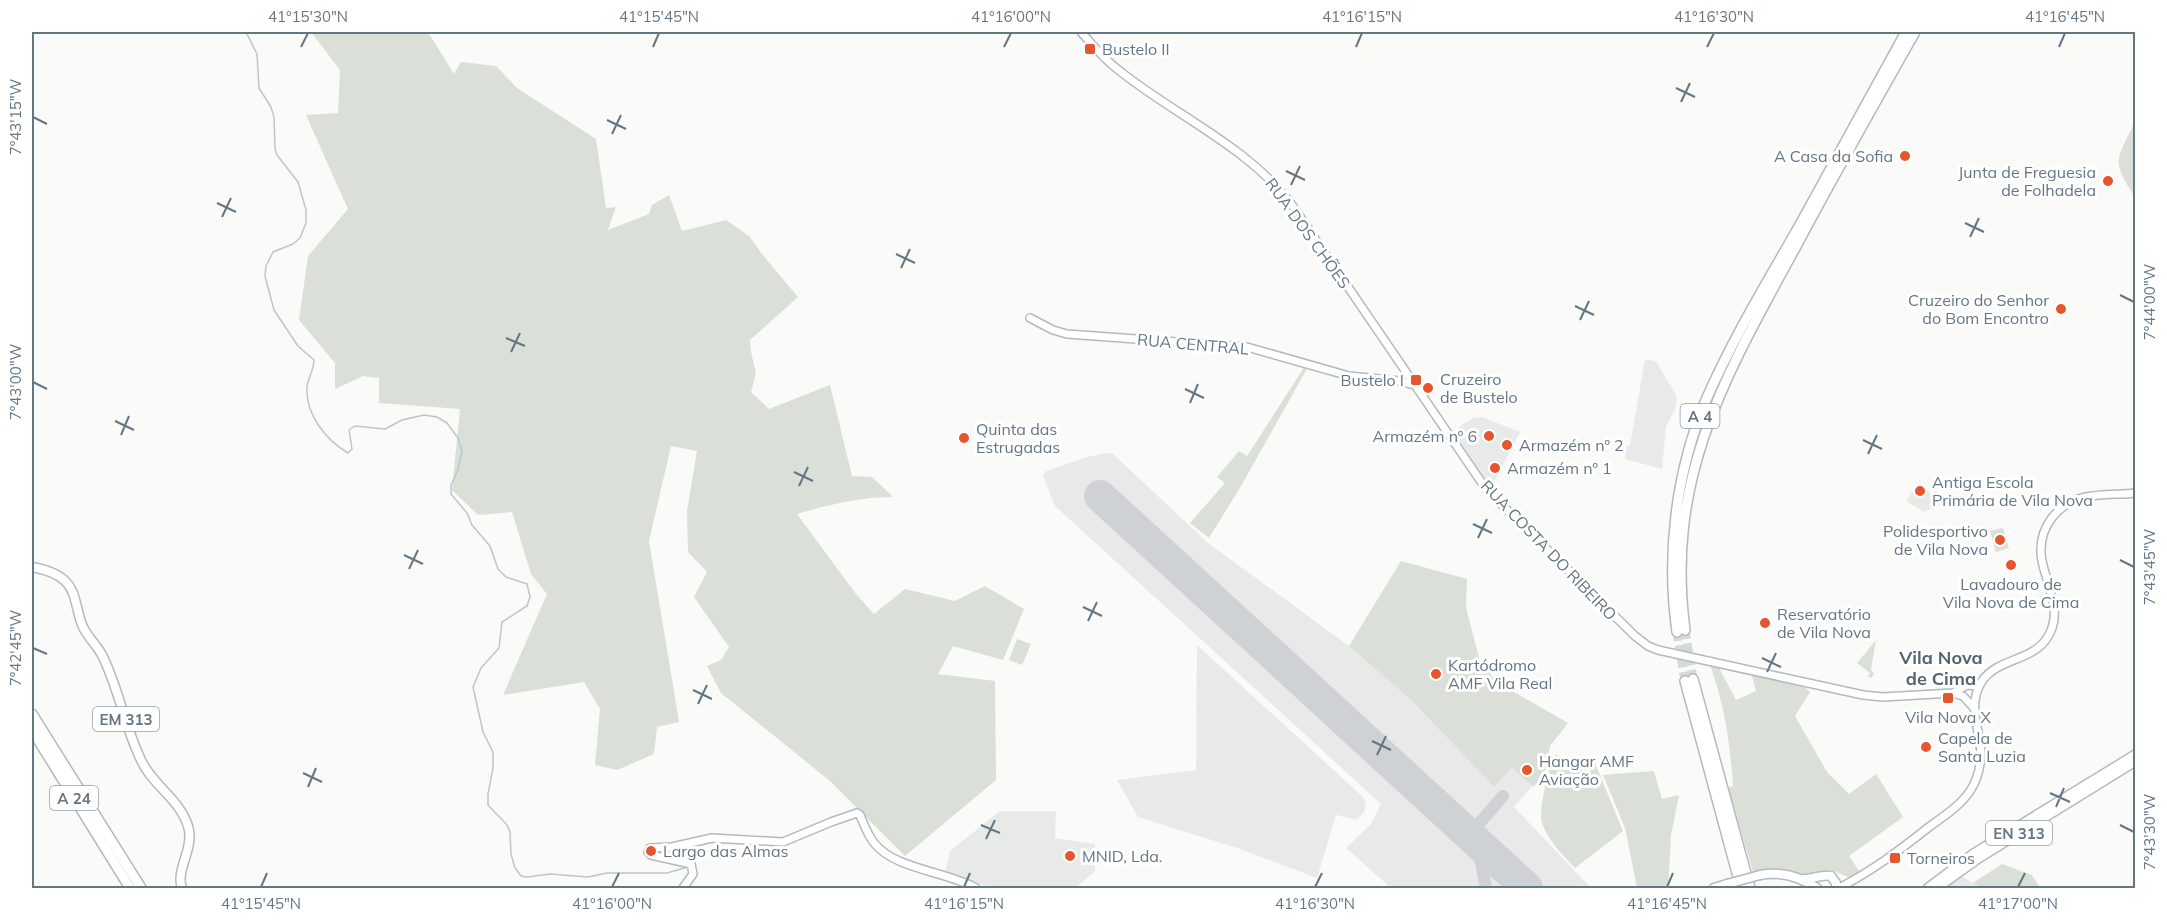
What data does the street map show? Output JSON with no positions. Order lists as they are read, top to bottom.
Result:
{
  "streets": {
    "highway": ["A 4", "A 24"],
    "main road": [
      "RUA DOS CHÕES",
      "RUA CENTRAL",
      "RUA COSTA DO RIBEIRO",
      "EM 313",
      "EN 313"
    ]
  },
  "crossings": [
    ["RUA DOS CHÕES", "RUA CENTRAL"],
    ["RUA DOS CHÕES", "RUA COSTA DO RIBEIRO"]
  ],
  "districts": ["Vila Nova de Cima"],
  "places": {
    "transit": [
      "Bustelo II",
      "Bustelo I",
      "Vila Nova X",
      "Torneiros"
    ],
    "other": [
      "A Casa da Sofia",
      "Junta de Freguesia de Folhadela",
      "Cruzeiro do Senhor do Bom Encontro",
      "Cruzeiro de Bustelo",
      "Armazém nº 6",
      "Quinta das Estrugadas",
      "Armazém nº 2",
      "Armazém nº 1",
      "Antiga Escola Primária de Vila Nova",
      "Polidesportivo de Vila Nova",
      "Lavadouro de Vila Nova de Cima",
      "Reservatório de Vila Nova",
      "Kartódromo AMF Vila Real",
      "Capela de Santa Luzia",
      "Hangar AMF Aviação",
      "Largo das Almas",
      "MNID, Lda."
    ]
  },
  "coordinates": [
    "41°15'30\"N",
    "41°15'45\"N",
    "41°16'00\"N",
    "41°16'15\"N",
    "41°16'30\"N",
    "41°16'45\"N",
    "7°43'15\"W",
    "7°44'00\"W",
    "7°43'00\"W",
    "7°43'45\"W",
    "7°42'45\"W",
    "7°43'30\"W",
    "41°17'00\"N"
  ]
}
